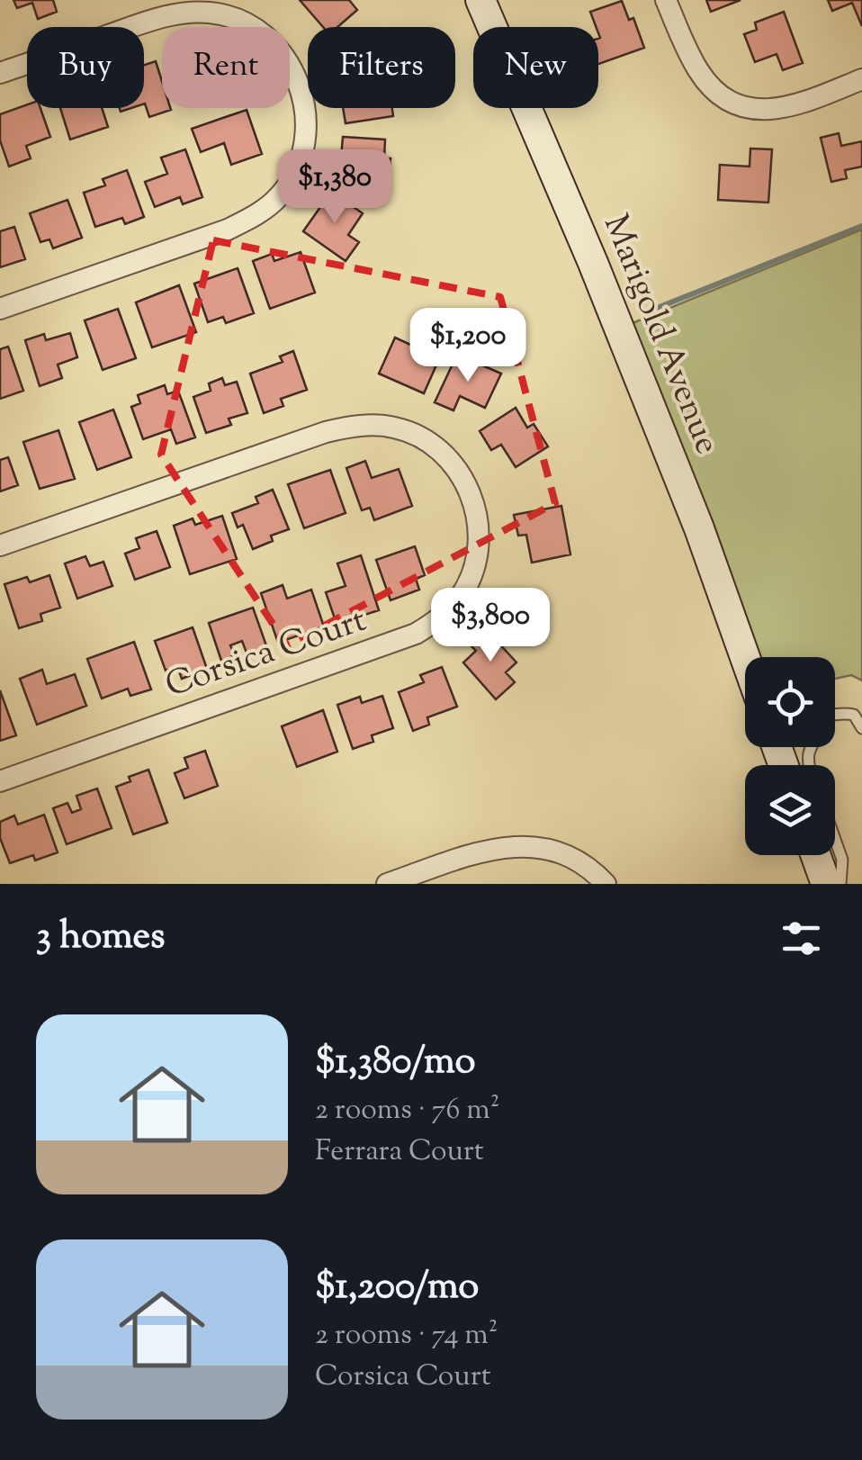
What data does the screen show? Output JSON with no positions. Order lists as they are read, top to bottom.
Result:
{
  "streets": {
    "main road": ["Marigold Avenue"],
    "street": ["Corsica Court"]
  },
  "page": {
    "chip": [
      "Buy",
      "Rent",
      "Filters",
      "New"
    ],
    "price": ["$1,380", "$1,200", "$3,800"],
    "heading": "3 homes",
    "list": [
      {
        "name": "$1,380/mo",
        "note": "2 rooms · 76 m² · Ferrara Court"
      },
      {
        "name": "$1,200/mo",
        "note": "2 rooms · 74 m² · Corsica Court"
      }
    ]
  }
}
